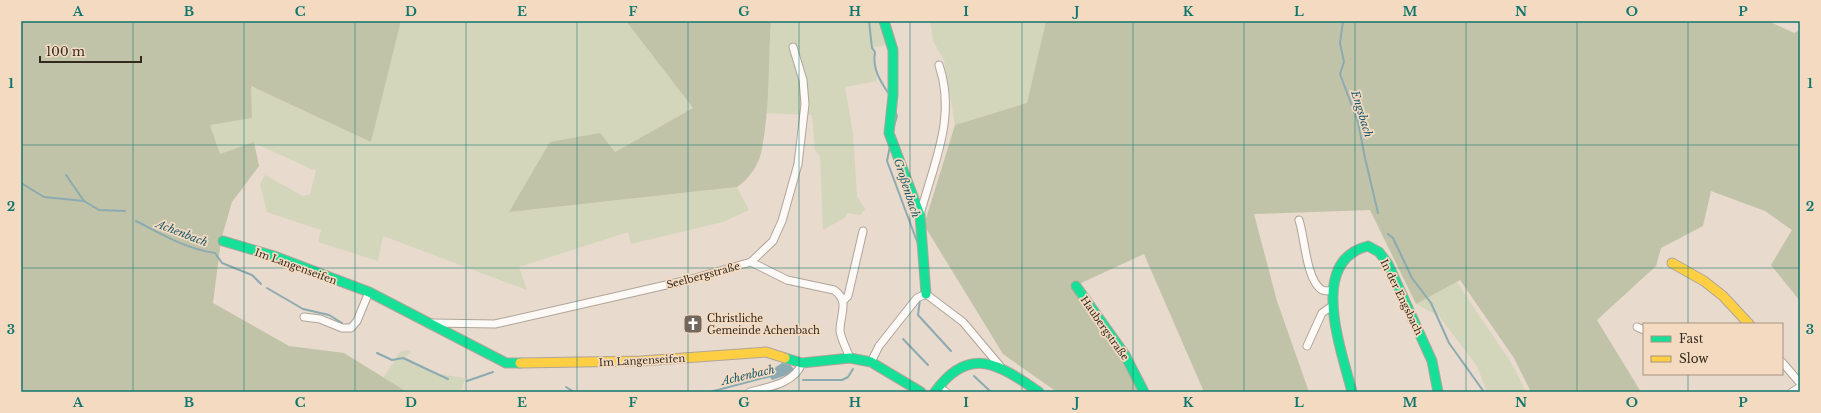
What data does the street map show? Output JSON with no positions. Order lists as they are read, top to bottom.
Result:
{
  "streets": {
    "street": [
      "Im Langenseifen",
      "Seelbergstraße",
      "In der Engsbach",
      "Haubergstraße"
    ]
  },
  "crossings": [
    ["Im Langenseifen", "Seelbergstraße"]
  ],
  "water": ["Engsbach", "Großenbach", "Achenbach"],
  "places": {
    "church": ["Christliche Gemeinde Achenbach"]
  },
  "legend": ["Fast", "Slow"],
  "scale_bar": "100 m",
  "grid": {
    "columns": [
      "A",
      "B",
      "C",
      "D",
      "E",
      "F",
      "G",
      "H",
      "I",
      "J",
      "K",
      "L",
      "M",
      "N",
      "O",
      "P"
    ],
    "rows": ["1", "2", "3"]
  }
}
